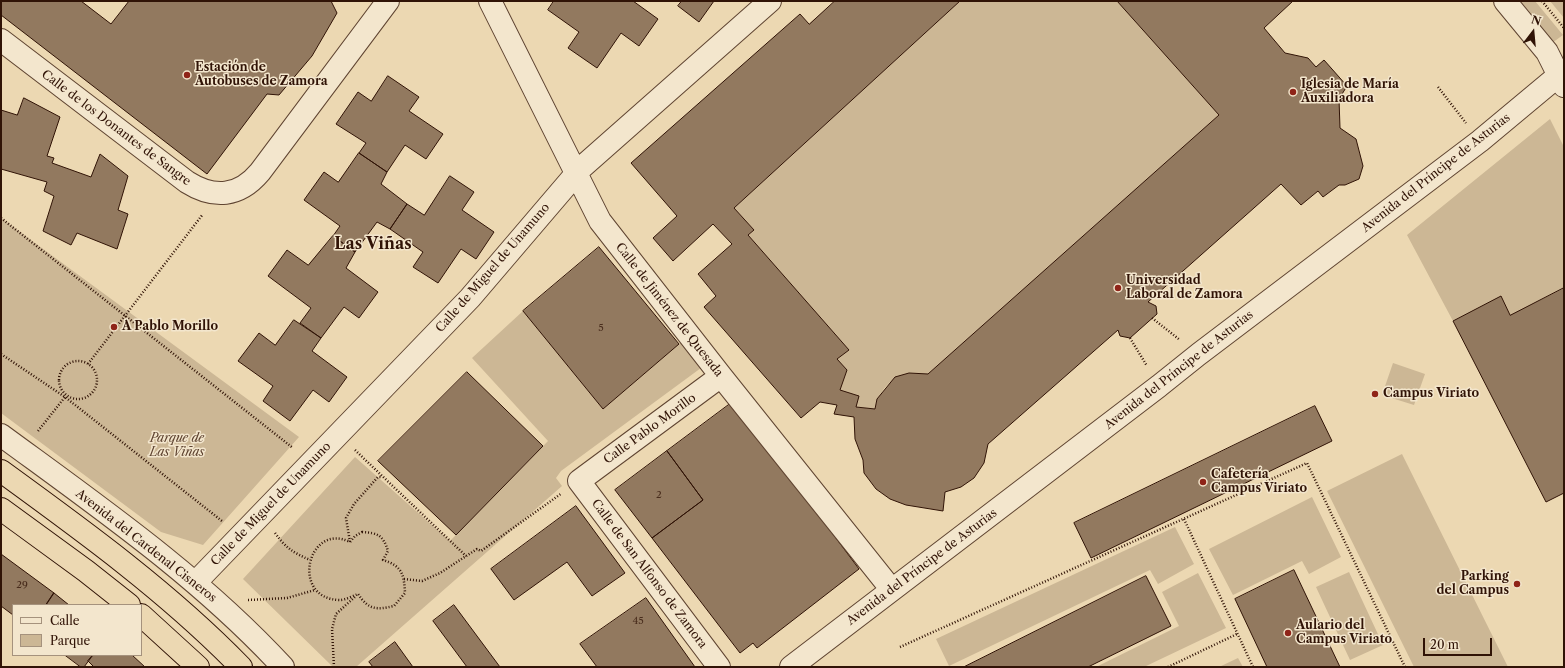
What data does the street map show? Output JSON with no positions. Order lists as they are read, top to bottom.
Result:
{
  "streets": {
    "street": [
      "Calle de los Donantes de Sangre",
      "Avenida del Príncipe de Asturias",
      "Calle de Miguel de Unamuno",
      "Calle de Jiménez de Quesada",
      "Calle Pablo Morillo",
      "Avenida del Cardenal Cisneros",
      "Calle de San Alfonso de Zamora"
    ]
  },
  "crossings": [
    ["Avenida del Príncipe de Asturias", "Calle de Jiménez de Quesada"],
    ["Calle de Miguel de Unamuno", "Calle de Jiménez de Quesada"],
    ["Calle de Miguel de Unamuno", "Avenida del Cardenal Cisneros"],
    ["Calle de Jiménez de Quesada", "Calle Pablo Morillo"],
    ["Calle Pablo Morillo", "Calle de San Alfonso de Zamora"]
  ],
  "districts": ["Las Viñas"],
  "parks": ["Parque de Las Viñas"],
  "places": [
    "Estación de Autobuses de Zamora",
    "Iglesia de María Auxiliadora",
    "Universidad Laboral de Zamora",
    "A Pablo Morillo",
    "Campus Viriato",
    "Cafetería Campus Viriato",
    "Parking del Campus",
    "Aulario del Campus Viriato"
  ],
  "house_numbers": [
    "5",
    "2",
    "29",
    "45"
  ],
  "legend": ["Calle", "Parque"],
  "scale_bar": "20 m",
  "north": "top"
}
